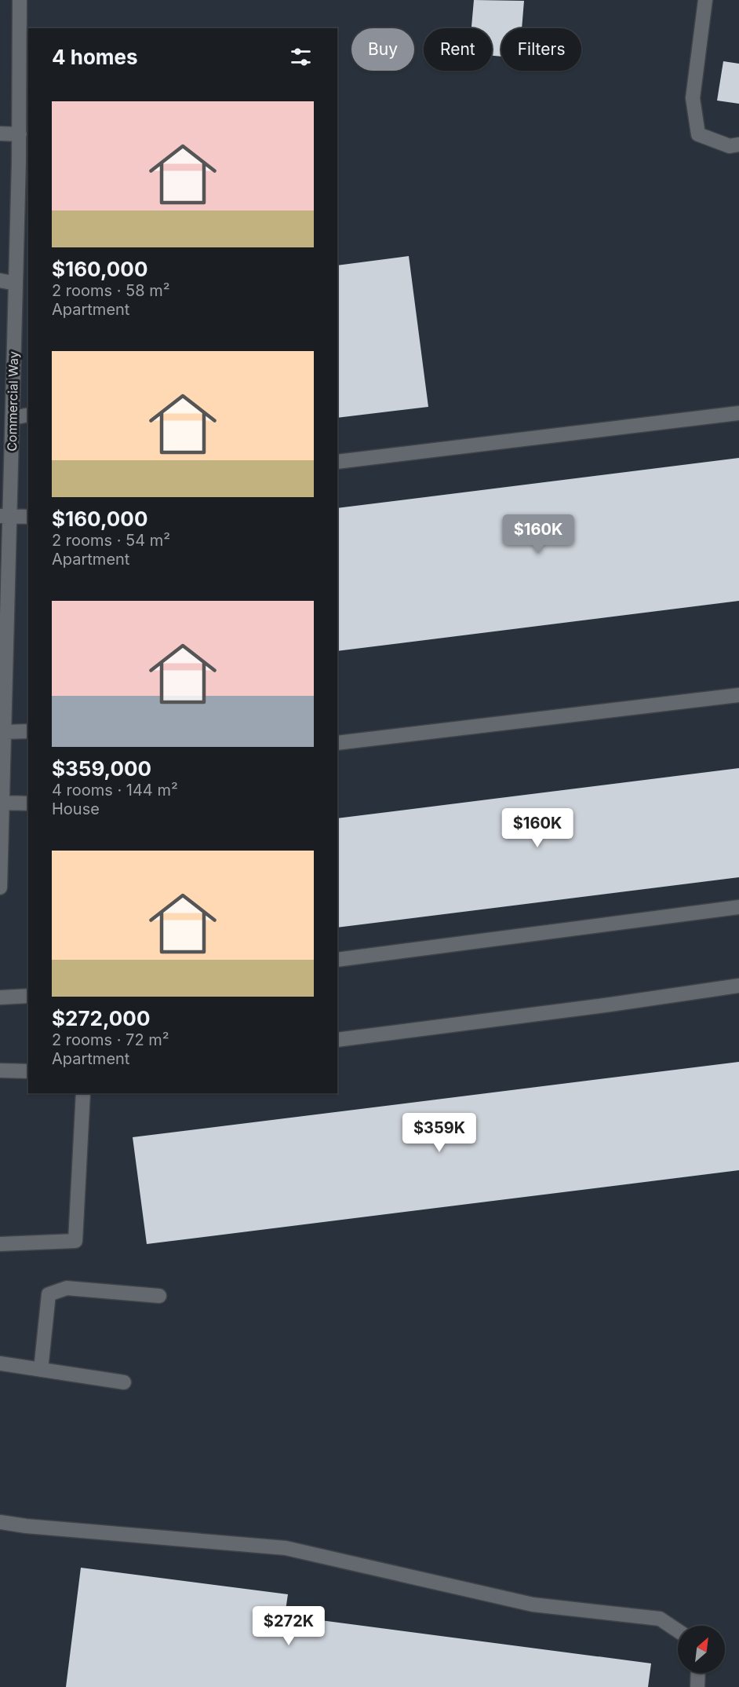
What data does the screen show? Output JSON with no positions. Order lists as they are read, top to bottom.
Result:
{
  "streets": {
    "street": ["Commercial Way"]
  },
  "north": "top right",
  "page": {
    "chip": ["Buy", "Rent", "Filters"],
    "heading": "4 homes",
    "list": [
      {
        "name": "$160,000",
        "note": "2 rooms · 58 m² · Apartment"
      },
      {
        "name": "$160,000",
        "note": "2 rooms · 54 m² · Apartment"
      },
      {
        "name": "$359,000",
        "note": "4 rooms · 144 m² · House"
      },
      {
        "name": "$272,000",
        "note": "2 rooms · 72 m² · Apartment"
      }
    ],
    "price": [
      "$160K",
      "$160K",
      "$359K",
      "$272K"
    ]
  }
}
